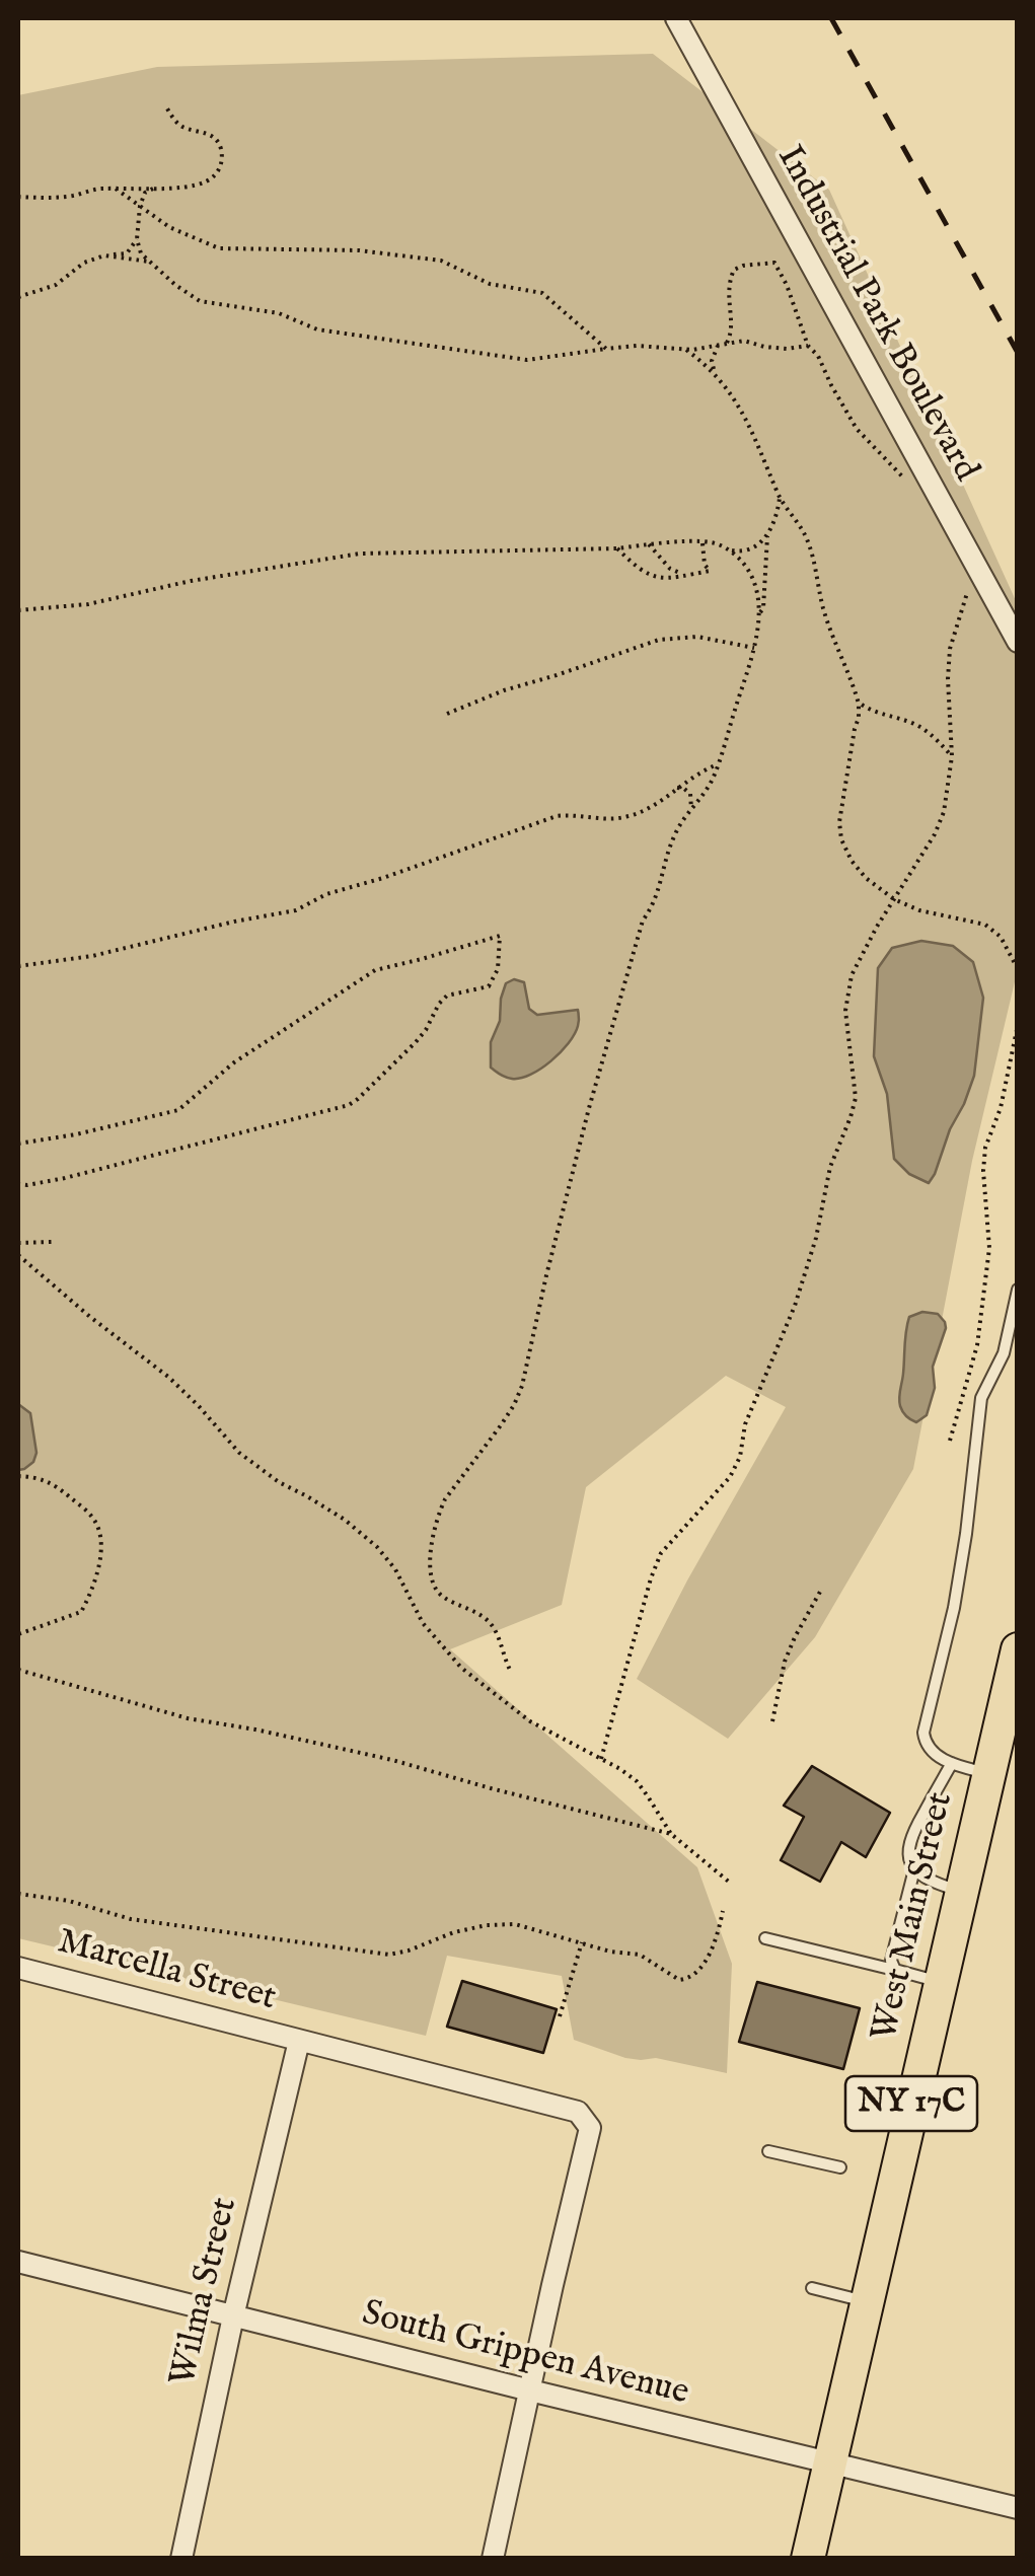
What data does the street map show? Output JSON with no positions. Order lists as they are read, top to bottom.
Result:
{
  "streets": {
    "main road": ["West Main Street", "NY 17C"],
    "street": [
      "Industrial Park Boulevard",
      "Marcella Street",
      "Wilma Street",
      "South Grippen Avenue"
    ]
  },
  "crossings": [
    ["West Main Street", "South Grippen Avenue"],
    ["Marcella Street", "Wilma Street"],
    ["Marcella Street", "South Grippen Avenue"],
    ["Wilma Street", "South Grippen Avenue"]
  ]
}
